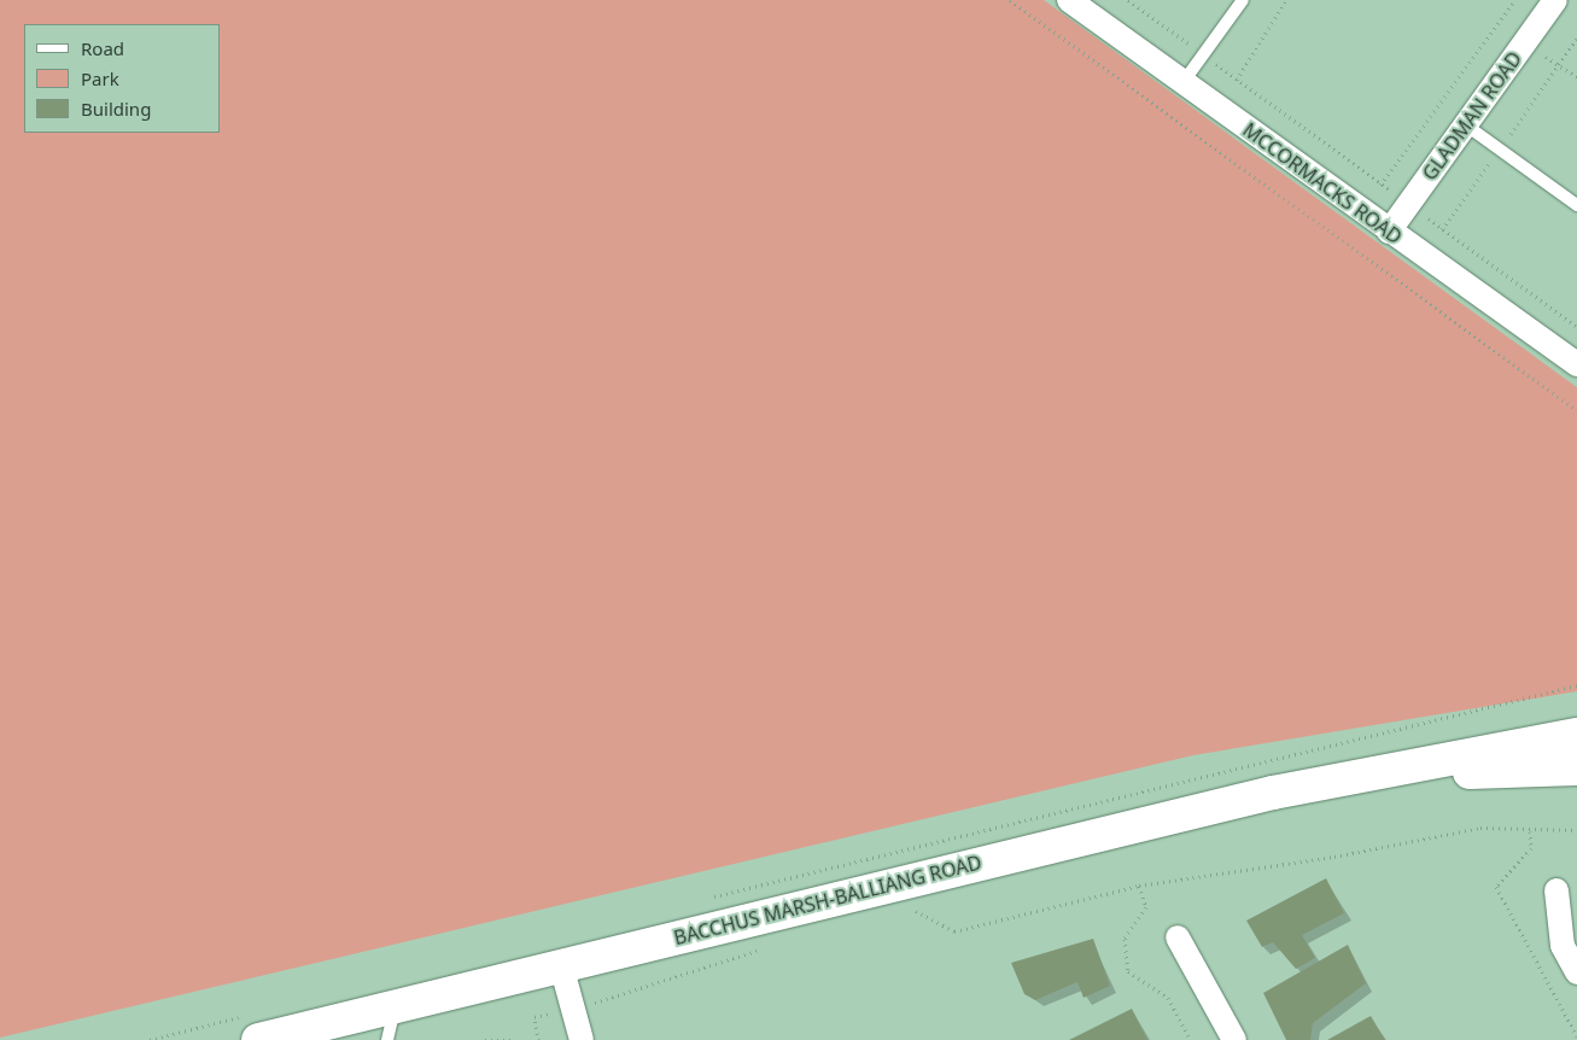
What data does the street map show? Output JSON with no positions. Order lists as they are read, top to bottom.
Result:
{
  "streets": {
    "street": ["GLADMAN ROAD", "MCCORMACKS ROAD", "BACCHUS MARSH-BALLIANG ROAD"]
  },
  "crossings": [
    ["GLADMAN ROAD", "MCCORMACKS ROAD"]
  ],
  "legend": ["Road", "Park", "Building"]
}
